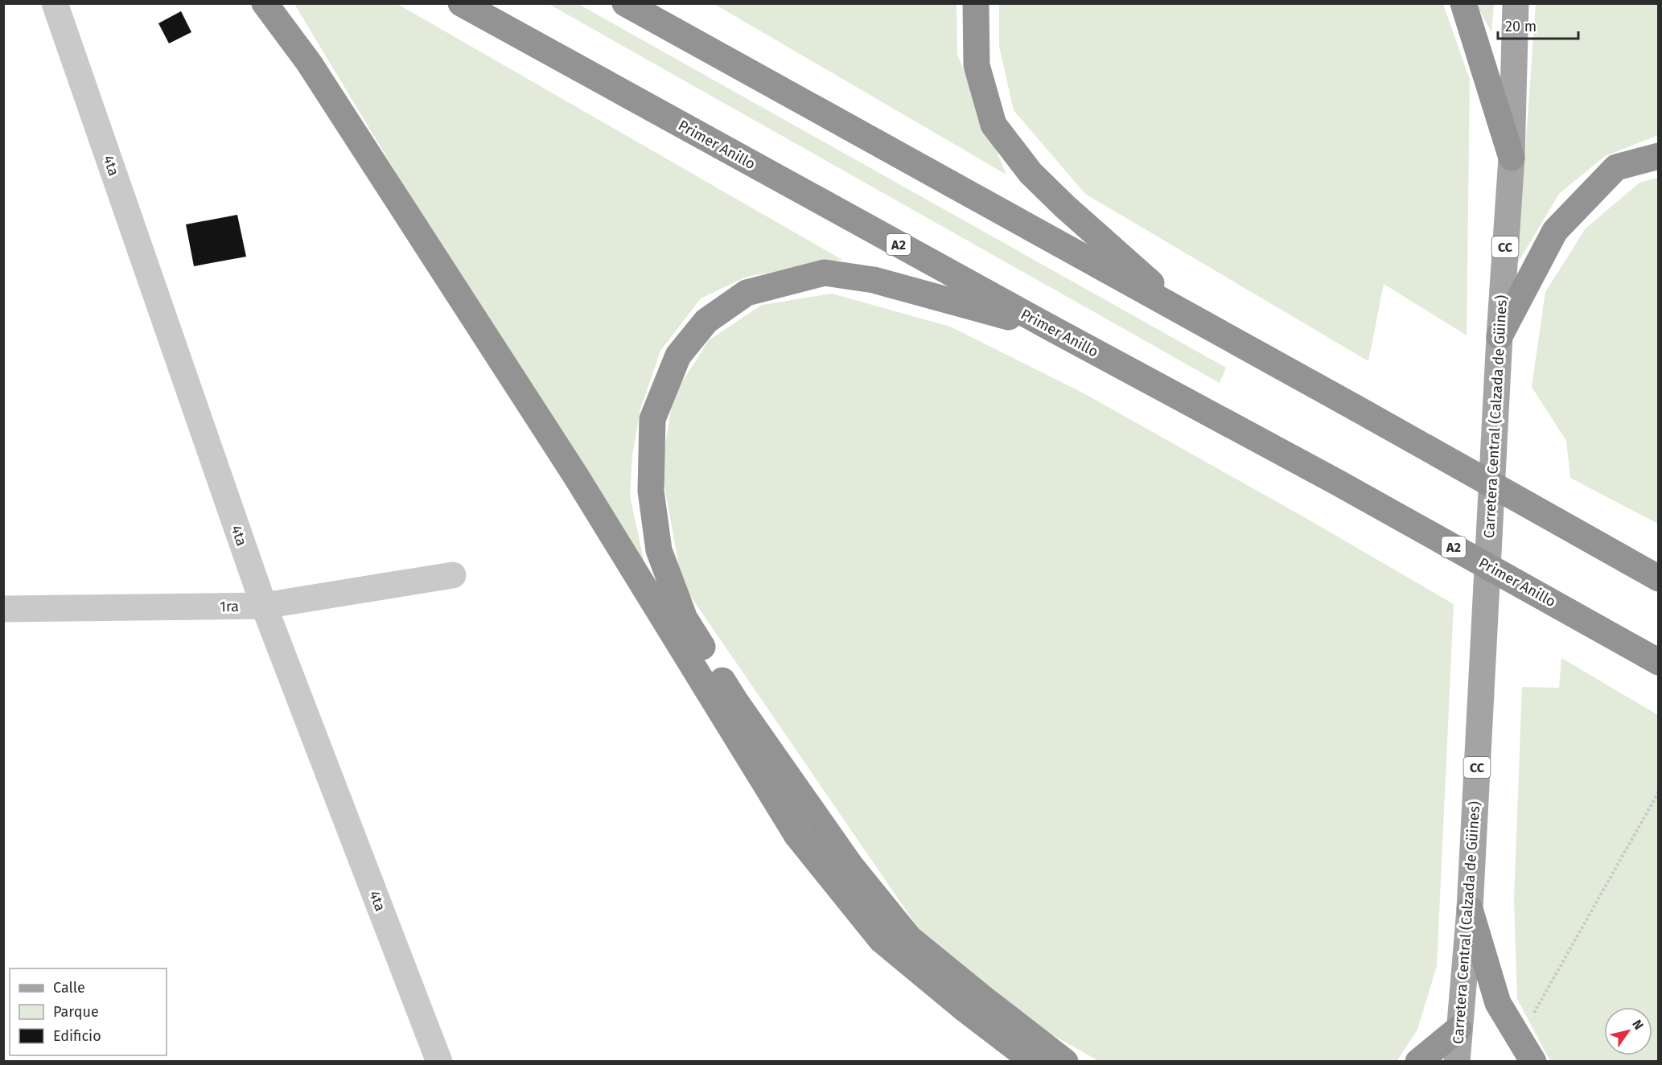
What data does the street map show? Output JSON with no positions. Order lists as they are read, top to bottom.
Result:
{
  "streets": {
    "highway": ["Primer Anillo", "A2"],
    "main road": ["CC", "Carretera Central (Calzada de Güines)"],
    "street": ["4ta", "1ra"]
  },
  "crossings": [
    ["4ta", "1ra"]
  ],
  "legend": ["Calle", "Parque", "Edificio"],
  "scale_bar": "20 m",
  "north": "top right"
}
